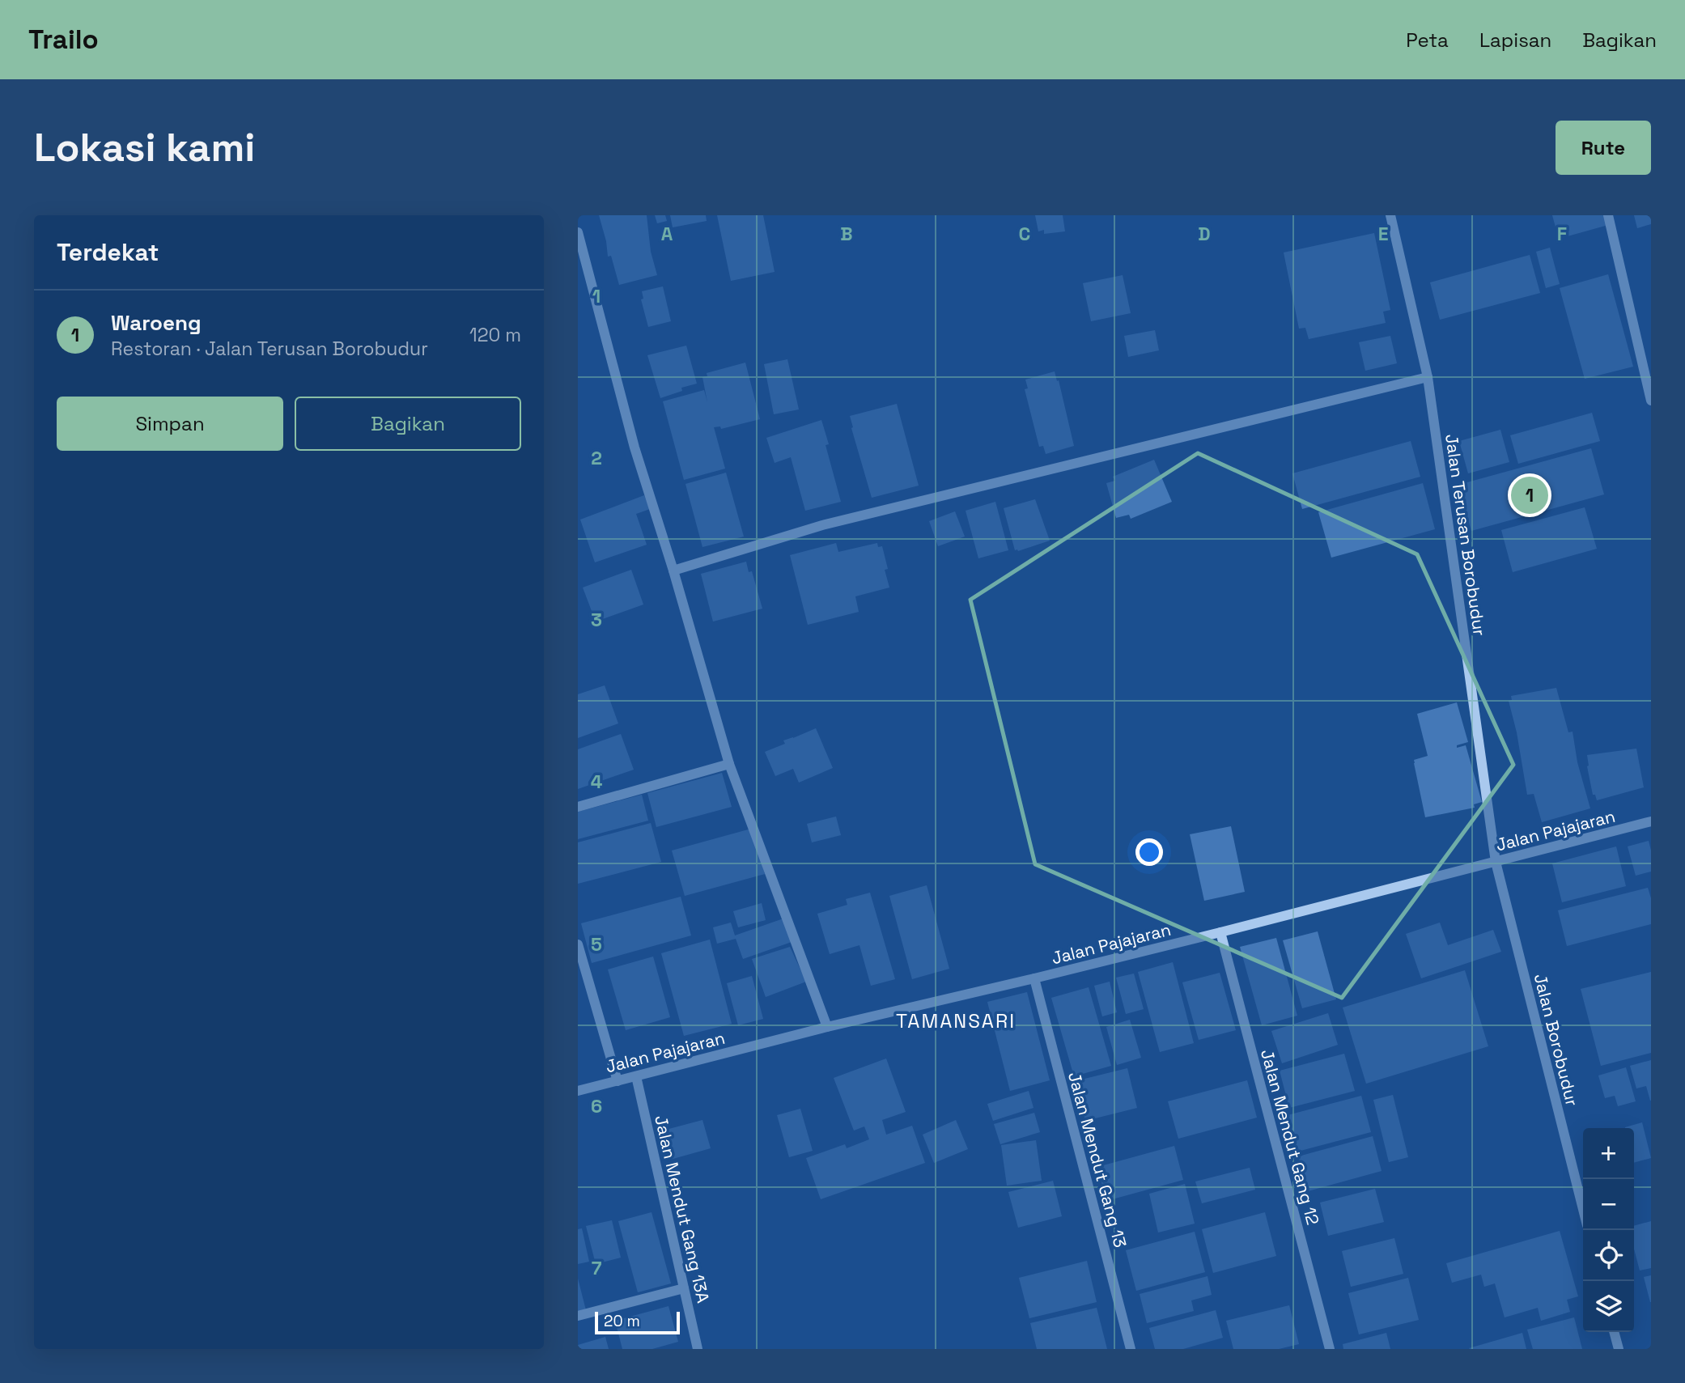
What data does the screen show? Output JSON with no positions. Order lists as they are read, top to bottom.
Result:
{
  "streets": {
    "street": [
      "Jalan Terusan Borobudur",
      "Jalan Pajajaran",
      "Jalan Borobudur",
      "Jalan Mendut Gang 12",
      "Jalan Mendut Gang 13",
      "Jalan Mendut Gang 13A"
    ]
  },
  "crossings": [
    ["Jalan Terusan Borobudur", "Jalan Pajajaran"],
    ["Jalan Terusan Borobudur", "Jalan Borobudur"],
    ["Jalan Pajajaran", "Jalan Borobudur"],
    ["Jalan Pajajaran", "Jalan Mendut Gang 12"],
    ["Jalan Pajajaran", "Jalan Mendut Gang 13"],
    ["Jalan Pajajaran", "Jalan Mendut Gang 13A"]
  ],
  "districts": ["TAMANSARI"],
  "scale_bar": "20 m",
  "page": {
    "header": "Trailo",
    "nav": ["Peta", "Lapisan", "Bagikan"],
    "buttons": [
      "Rute",
      ["Simpan", "Bagikan"]
    ],
    "title": "Lokasi kami",
    "heading": "Terdekat",
    "list": [
      {
        "mark": "1",
        "name": "Waroeng",
        "note": "Restoran · Jalan Terusan Borobudur",
        "value": "120 m"
      }
    ],
    "pins": "1",
    "map_buttons": ["+", "−"],
    "scale": "20 m"
  },
  "grid": {
    "columns": [
      "A",
      "B",
      "C",
      "D",
      "E",
      "F"
    ],
    "rows": [
      "1",
      "2",
      "3",
      "4",
      "5",
      "6",
      "7"
    ]
  }
}
